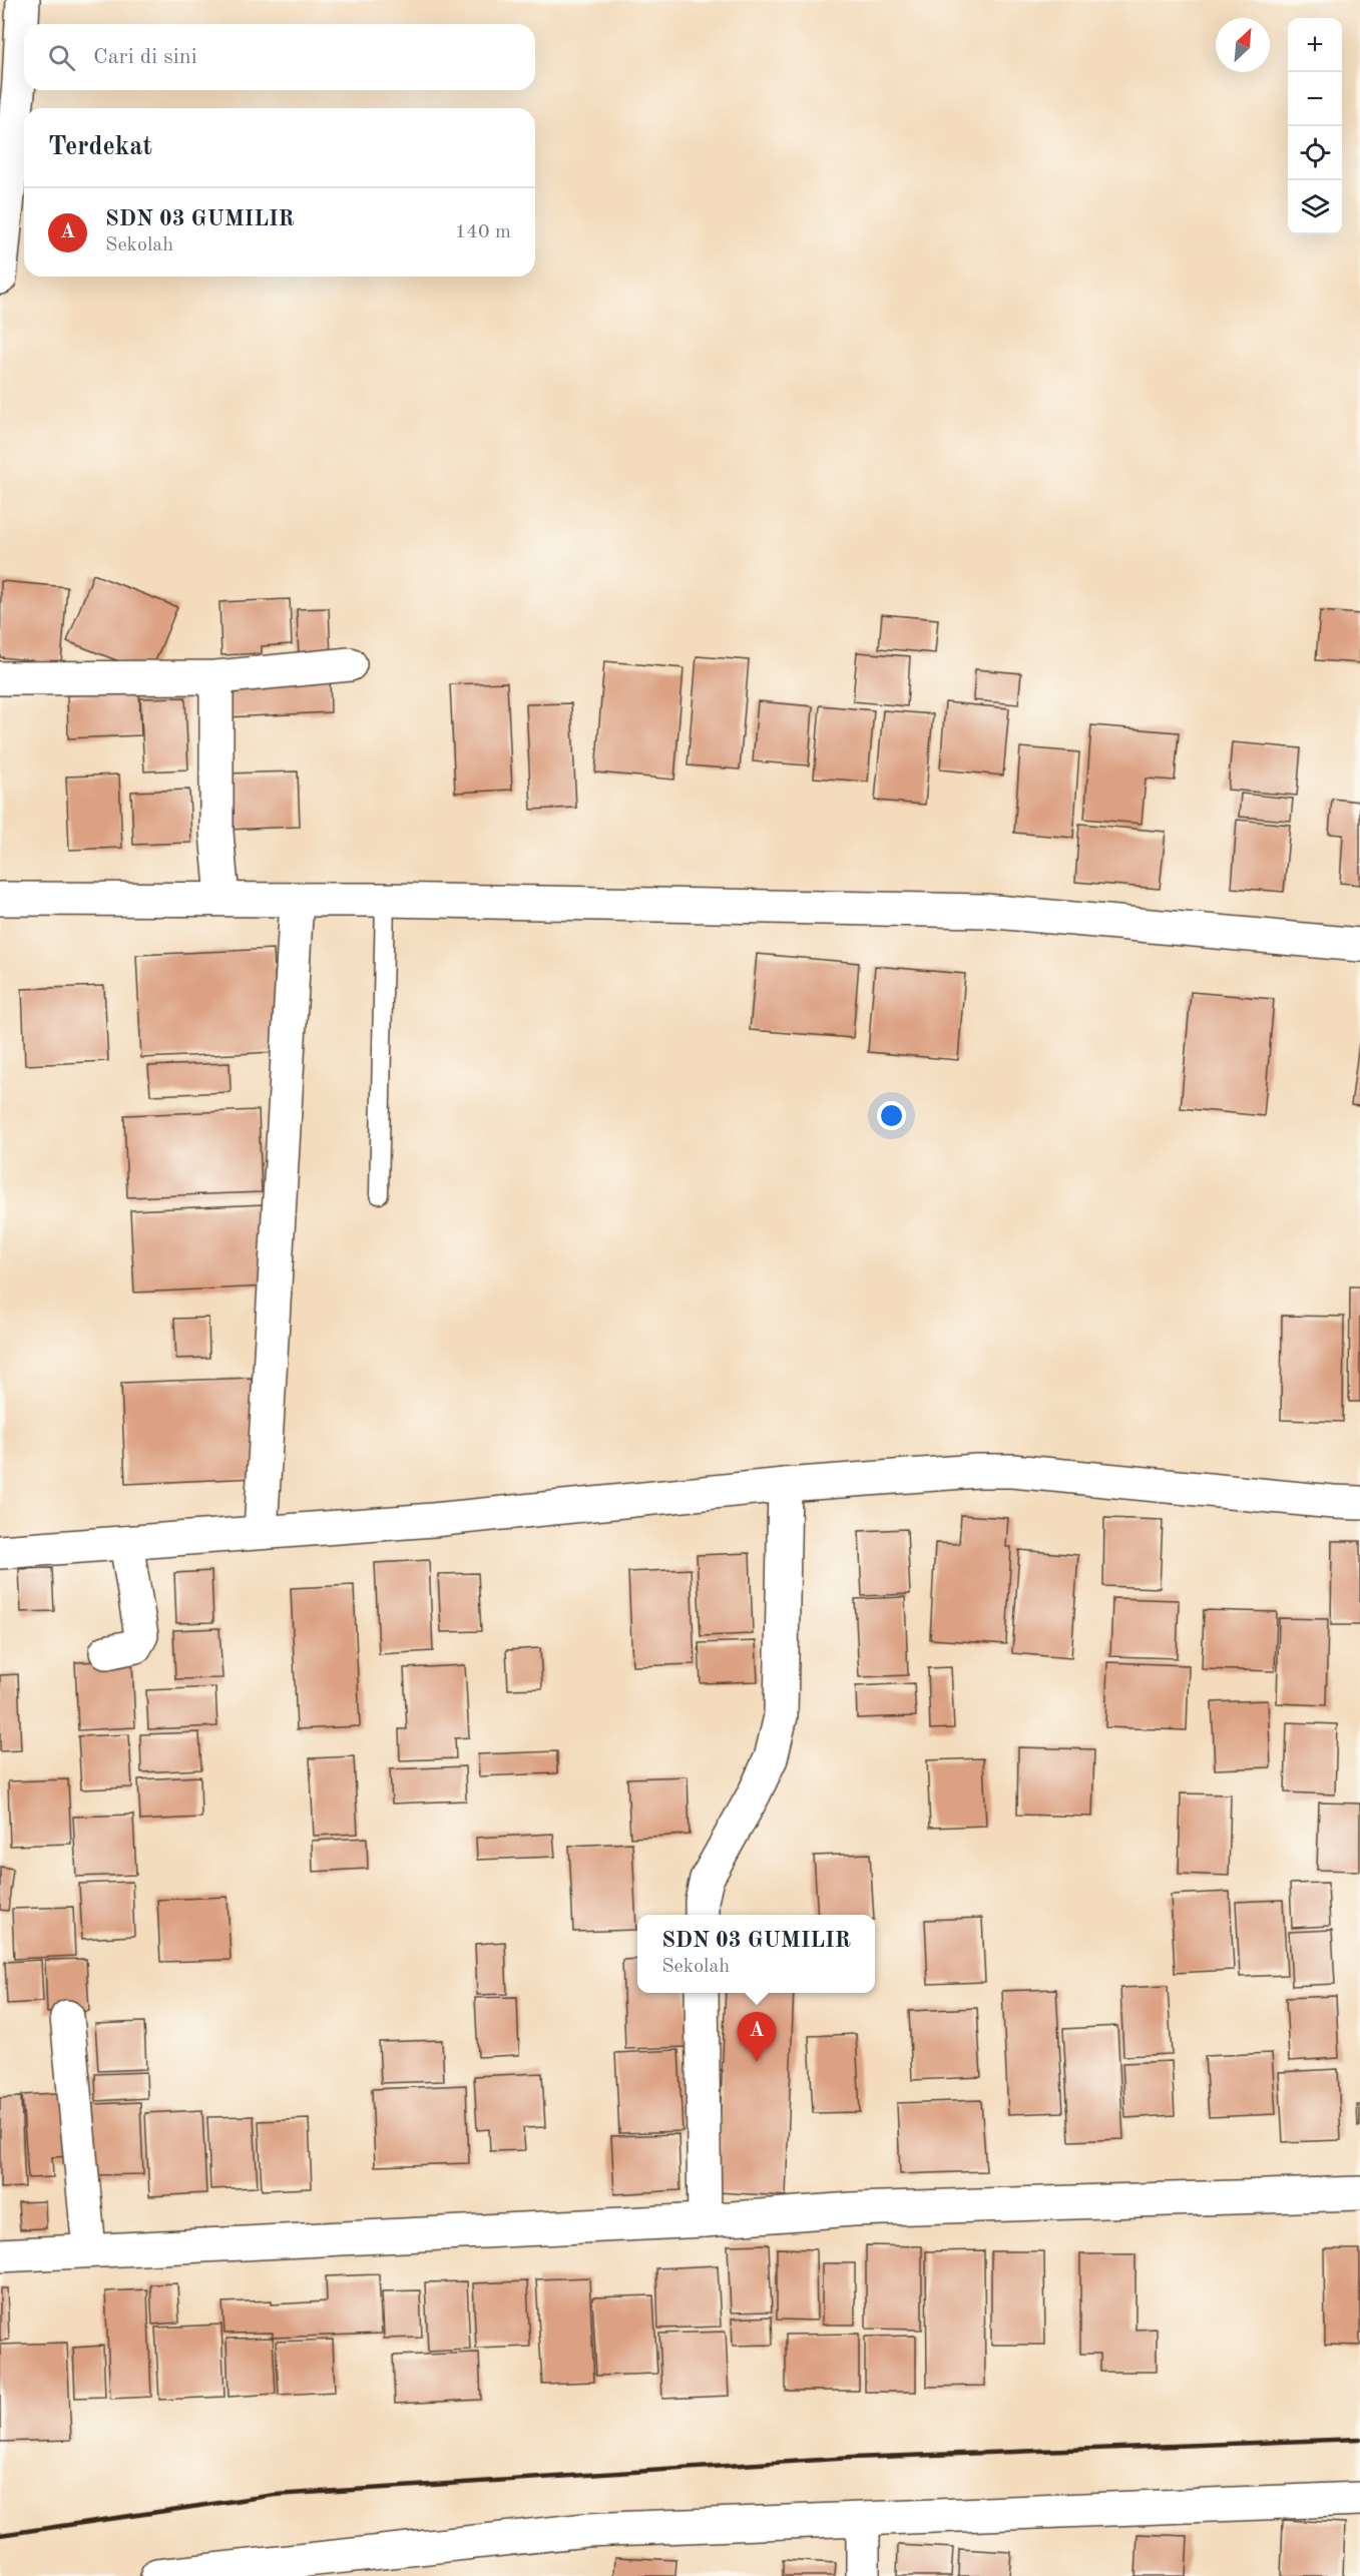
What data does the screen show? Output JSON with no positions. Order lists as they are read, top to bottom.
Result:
{
  "north": "top right",
  "page": {
    "map_buttons": ["+", "−"],
    "search": "Cari di sini",
    "heading": "Terdekat",
    "list": [
      {
        "mark": "A",
        "name": "SDN 03 GUMILIR",
        "note": "Sekolah",
        "value": "140 m"
      }
    ],
    "popup": ["SDN 03 GUMILIR", "Sekolah"],
    "pins": "A"
  }
}
